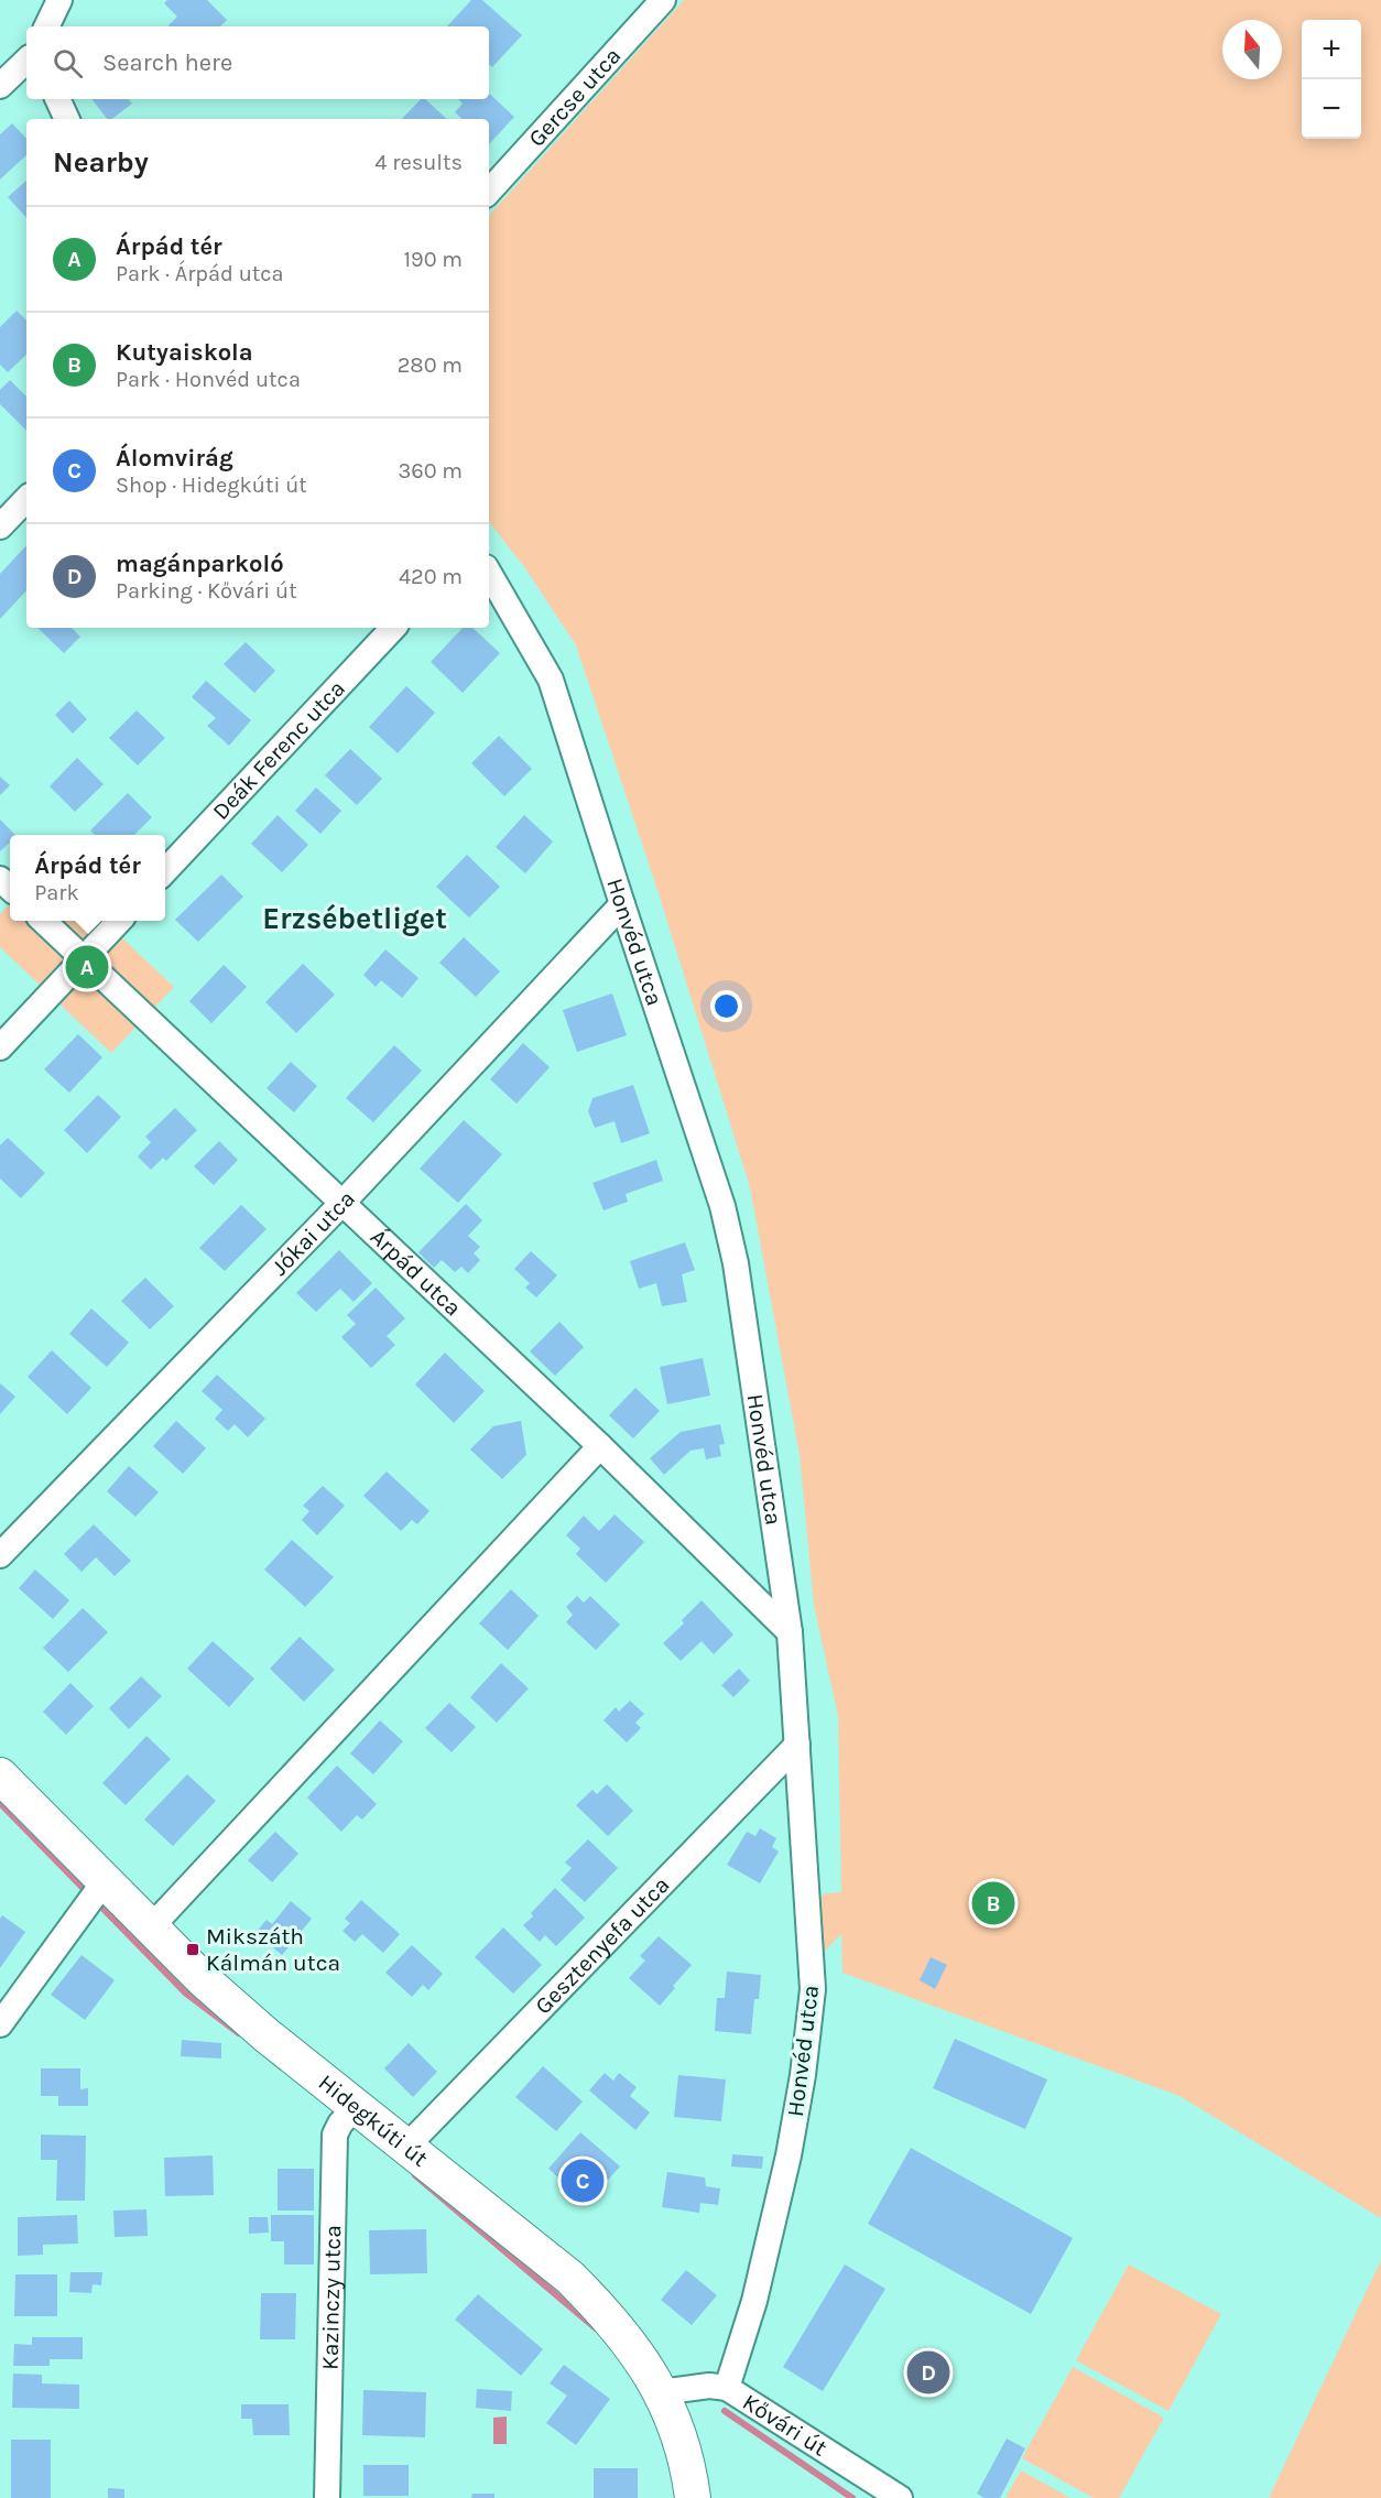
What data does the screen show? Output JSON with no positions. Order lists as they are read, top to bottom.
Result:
{
  "streets": {
    "main road": ["Hidegkúti út"],
    "street": [
      "Gercse utca",
      "Deák Ferenc utca",
      "Honvéd utca",
      "Jókai utca",
      "Árpád utca",
      "Gesztenyefa utca",
      "Kazinczy utca",
      "Kővári út"
    ]
  },
  "crossings": [
    ["Honvéd utca", "Jókai utca"],
    ["Honvéd utca", "Árpád utca"],
    ["Honvéd utca", "Gesztenyefa utca"],
    ["Honvéd utca", "Kővári út"],
    ["Jókai utca", "Árpád utca"],
    ["Gesztenyefa utca", "Hidegkúti út"],
    ["Hidegkúti út", "Kazinczy utca"],
    ["Hidegkúti út", "Kővári út"]
  ],
  "districts": ["Erzsébetliget"],
  "places": {
    "transit": ["Mikszáth Kálmán utca"]
  },
  "north": "top",
  "page": {
    "map_buttons": ["+", "−"],
    "search": "Search here",
    "heading": ["Nearby", "4 results"],
    "list": [
      {
        "mark": "A",
        "name": "Árpád tér",
        "note": "Park · Árpád utca",
        "value": "190 m"
      },
      {
        "mark": "B",
        "name": "Kutyaiskola",
        "note": "Park · Honvéd utca",
        "value": "280 m"
      },
      {
        "mark": "C",
        "name": "Álomvirág",
        "note": "Shop · Hidegkúti út",
        "value": "360 m"
      },
      {
        "mark": "D",
        "name": "magánparkoló",
        "note": "Parking · Kővári út",
        "value": "420 m"
      }
    ],
    "popup": ["Árpád tér", "Park"],
    "pins": [
      "A",
      "B",
      "C",
      "D"
    ]
  }
}
